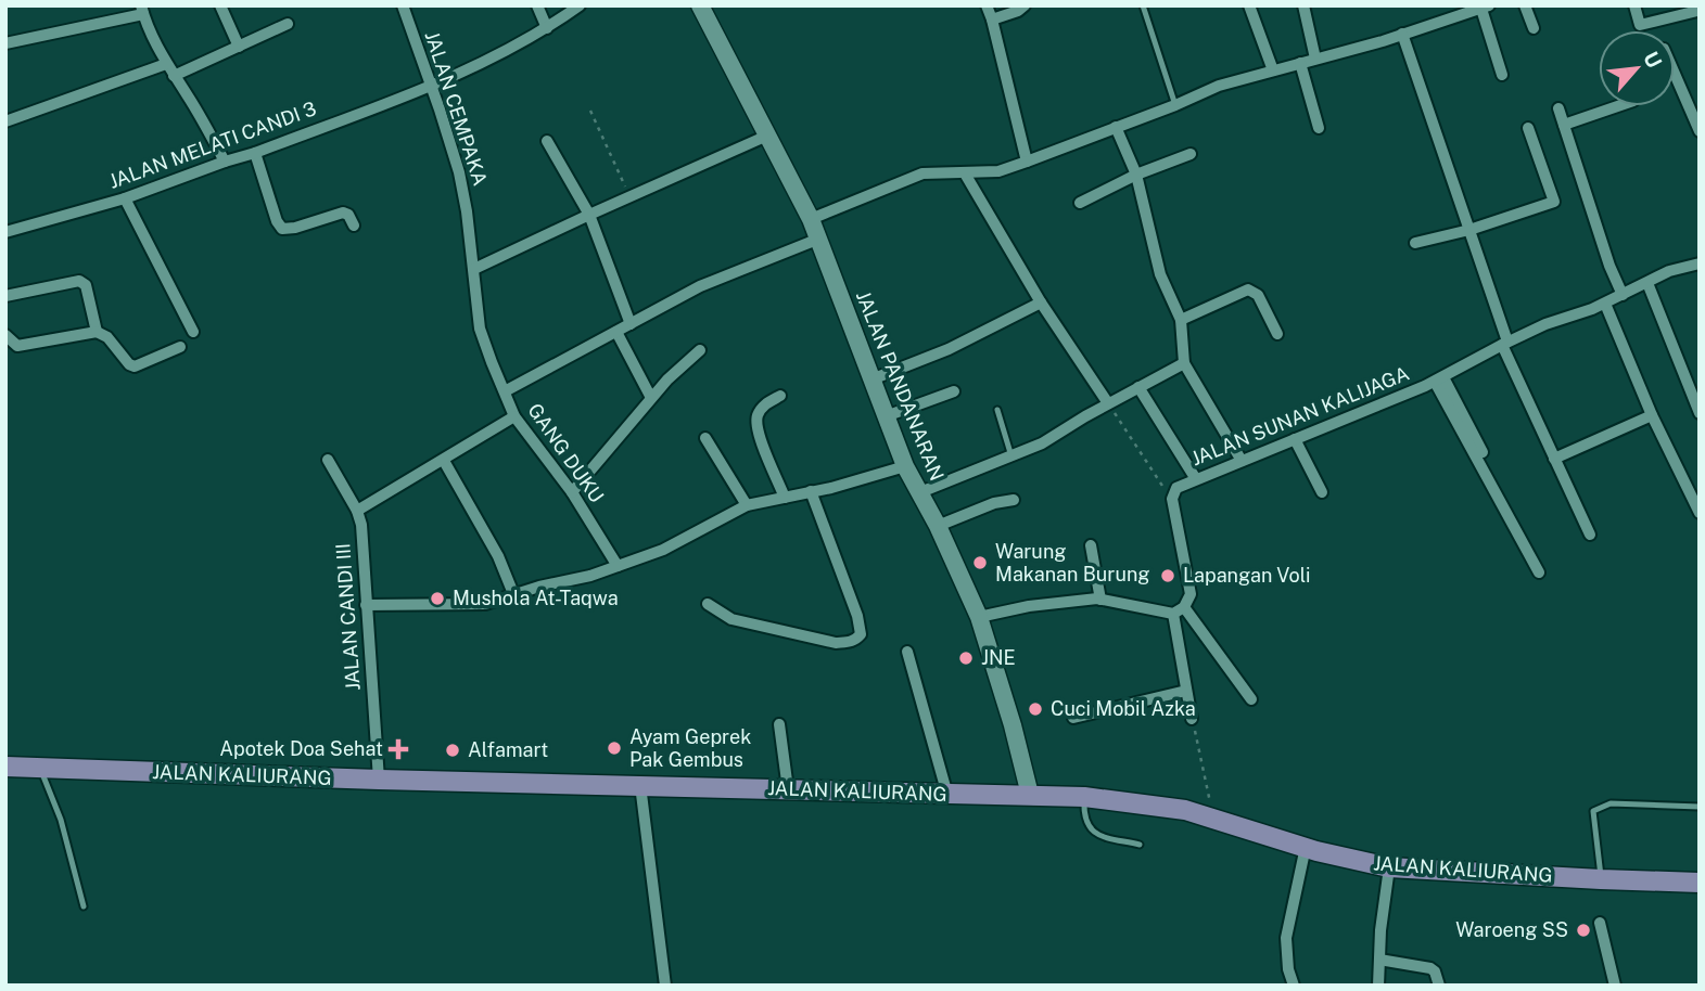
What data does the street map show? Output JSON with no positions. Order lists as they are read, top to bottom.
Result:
{
  "streets": {
    "main road": ["JALAN PANDANARAN", "JALAN KALIURANG"],
    "street": [
      "JALAN CEMPAKA",
      "JALAN MELATI CANDI 3",
      "JALAN SUNAN KALIJAGA",
      "GANG DUKU",
      "JALAN CANDI III"
    ]
  },
  "crossings": [
    ["JALAN CEMPAKA", "JALAN MELATI CANDI 3"],
    ["JALAN CEMPAKA", "GANG DUKU"],
    ["JALAN PANDANARAN", "JALAN KALIURANG"],
    ["JALAN CANDI III", "JALAN KALIURANG"]
  ],
  "places": {
    "other": [
      "Warung Makanan Burung",
      "Lapangan Voli",
      "Mushola At-Taqwa",
      "JNE",
      "Cuci Mobil Azka",
      "Ayam Geprek Pak Gembus",
      "Alfamart",
      "Waroeng SS"
    ],
    "health": ["Apotek Doa Sehat"]
  },
  "north": "top right"
}
